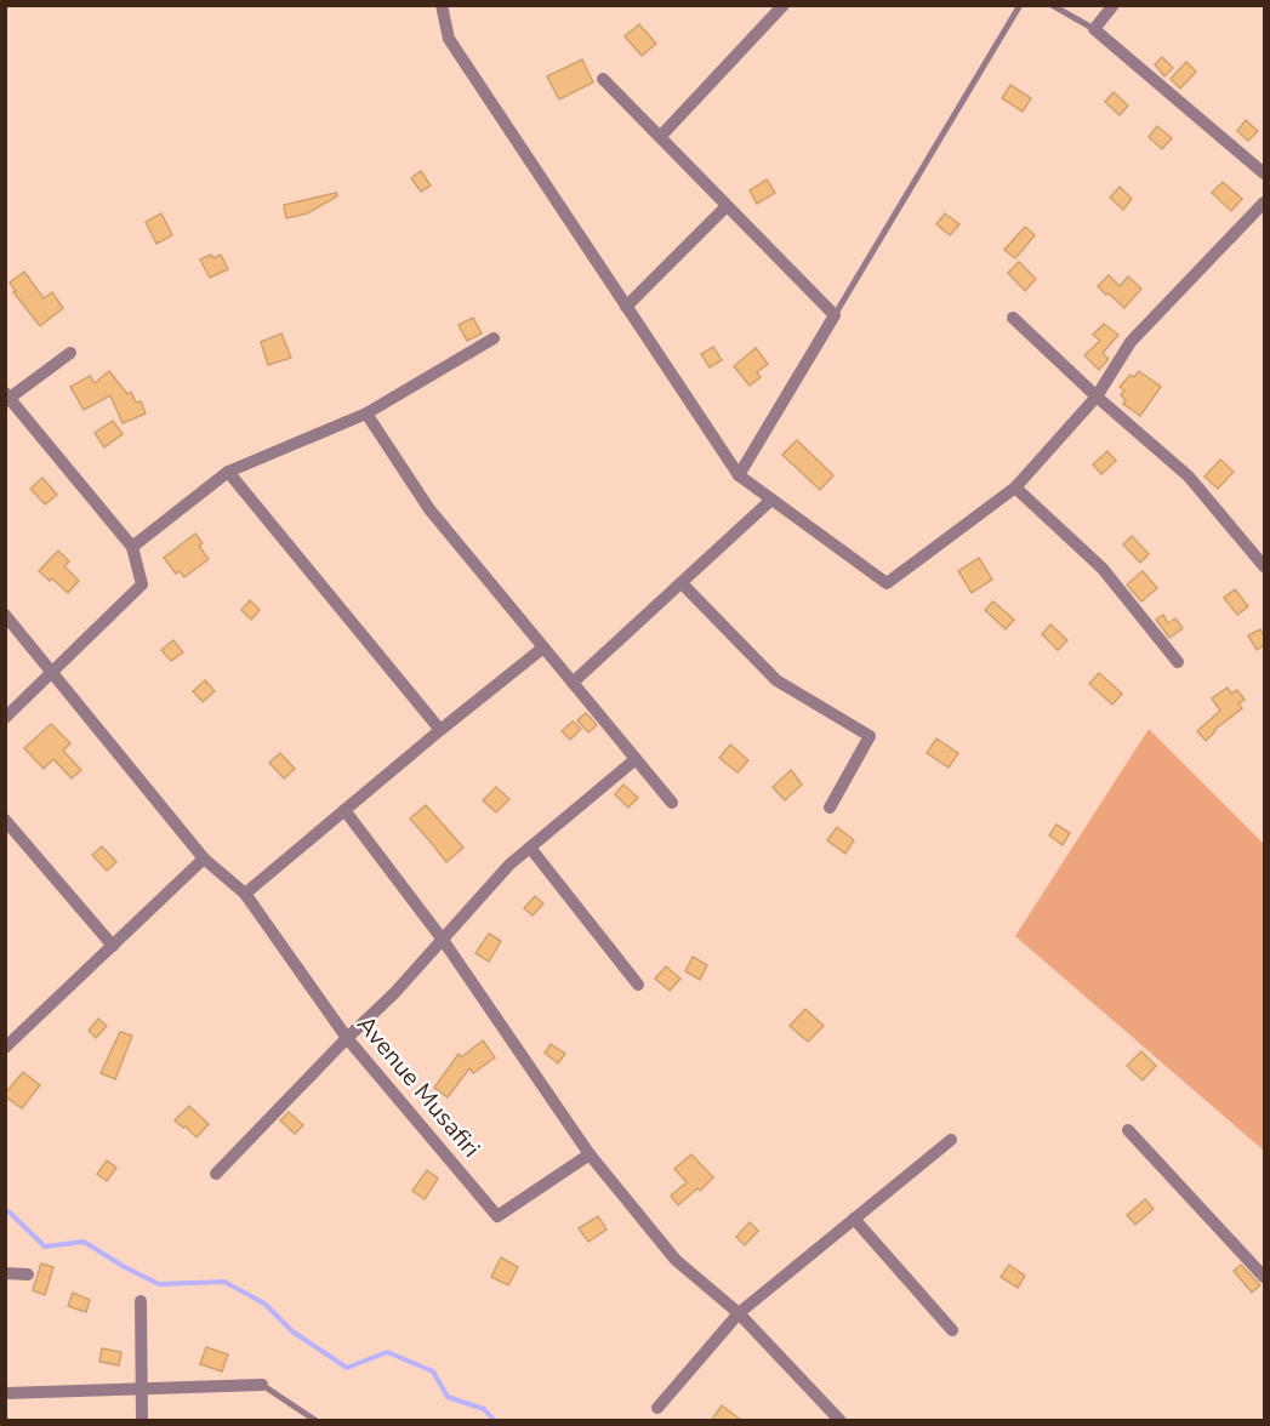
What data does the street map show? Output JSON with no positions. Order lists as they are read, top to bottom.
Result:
{
  "streets": {
    "street": ["Avenue Musafiri"]
  }
}
